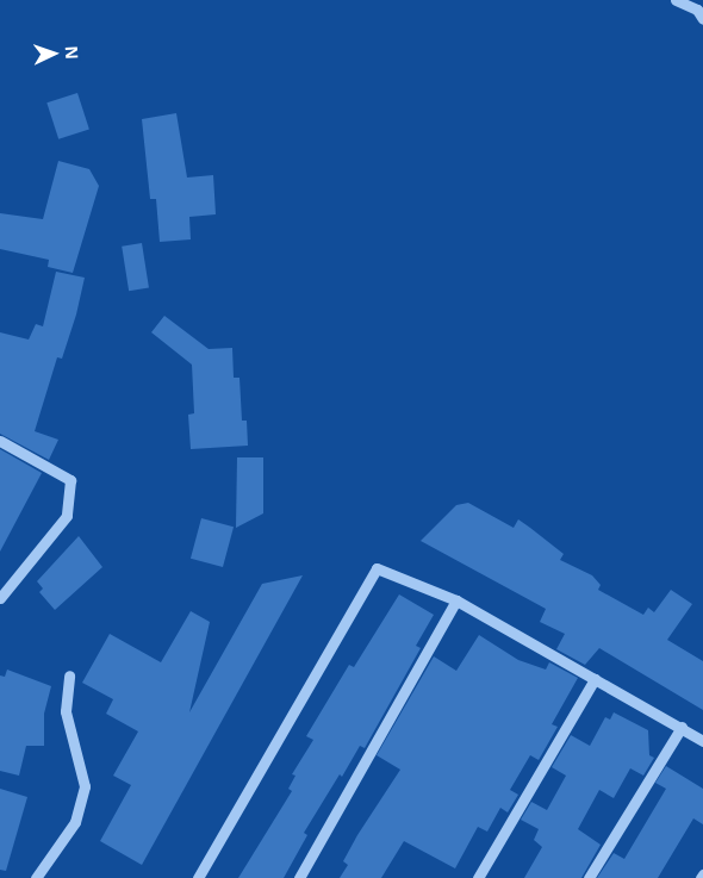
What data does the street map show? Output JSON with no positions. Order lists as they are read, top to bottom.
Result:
{
  "north": "right"
}
